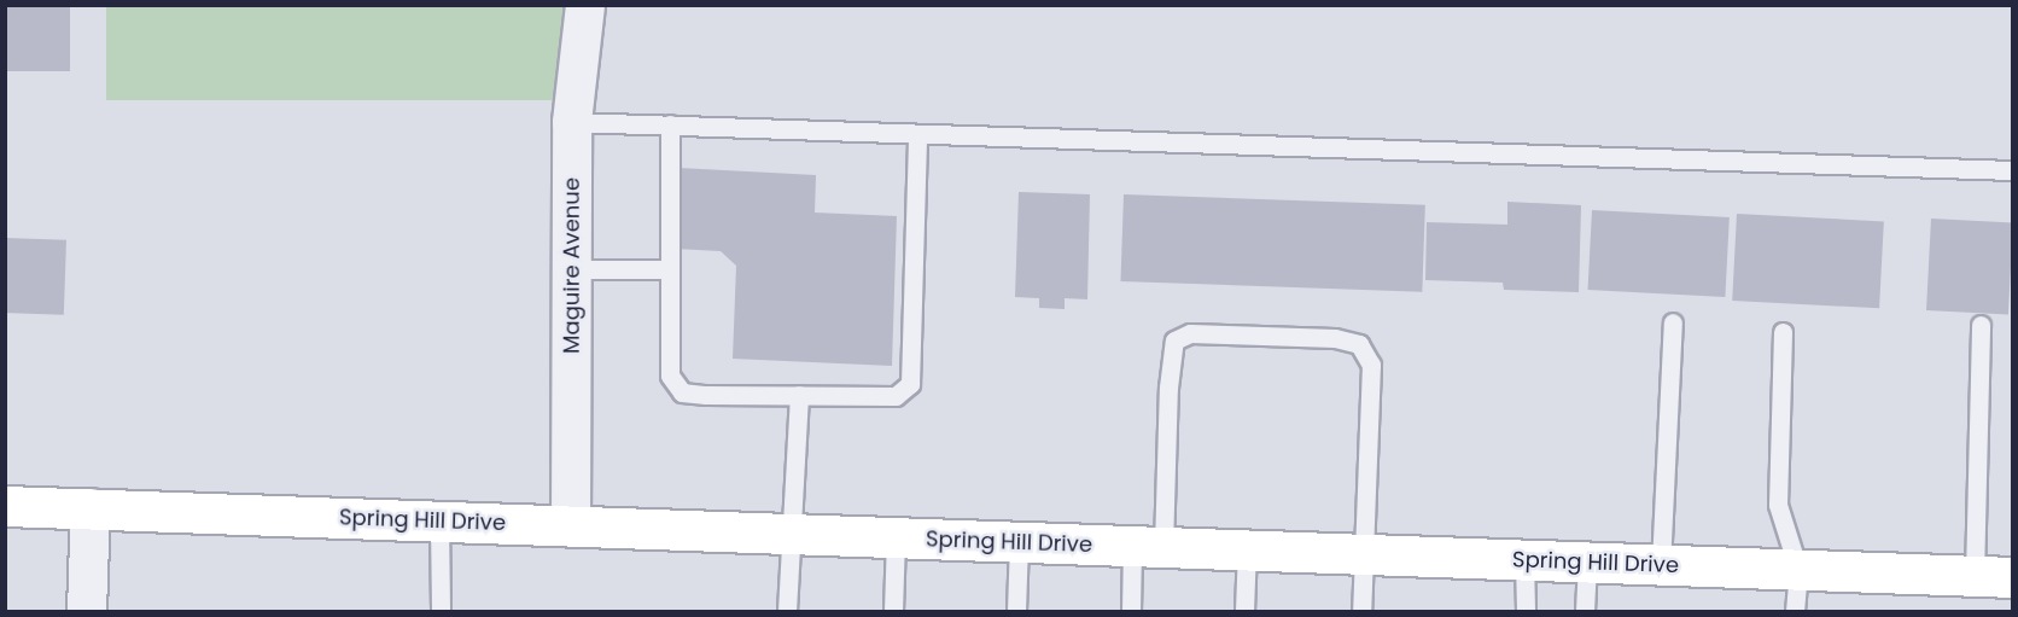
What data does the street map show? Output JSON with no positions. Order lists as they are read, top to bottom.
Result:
{
  "streets": {
    "main road": ["Spring Hill Drive"],
    "street": ["Maguire Avenue"]
  },
  "crossings": [
    ["Maguire Avenue", "Spring Hill Drive"]
  ]
}
